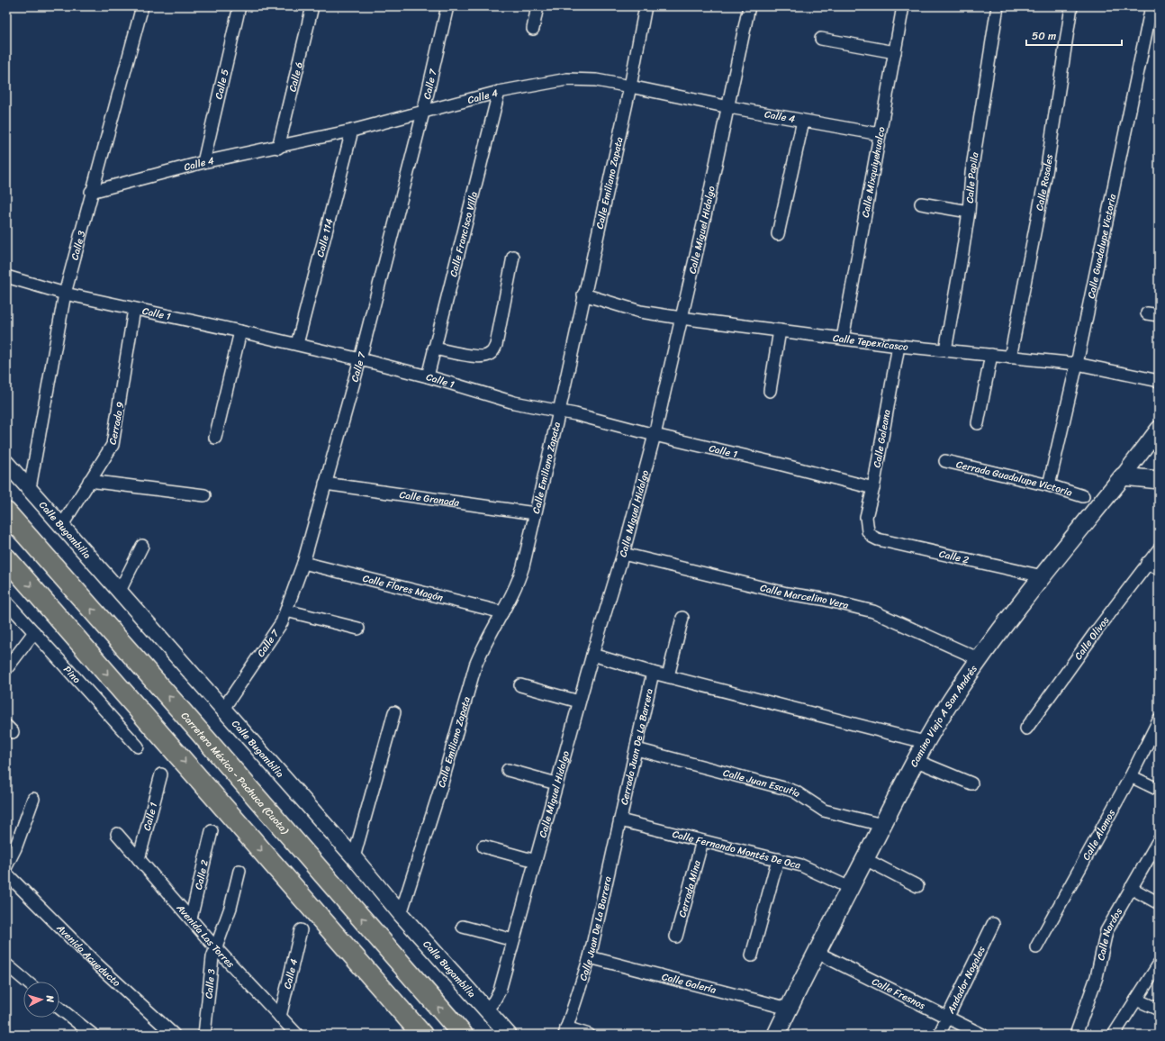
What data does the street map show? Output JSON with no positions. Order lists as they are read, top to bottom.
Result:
{
  "streets": {
    "highway": ["Carretera México - Pachuca (Cuota)"],
    "main road": ["Camino Viejo A San Andrés"],
    "street": [
      "Calle 6",
      "Calle 7",
      "Calle 5",
      "Calle 4",
      "Calle Mixquiyehualco",
      "Calle Papila",
      "Calle Emiliano Zapata",
      "Calle Rosales",
      "Calle Miguel Hidalgo",
      "Calle Francisco Villa",
      "Calle 114",
      "Calle 3",
      "Calle Guadalupe Victoria",
      "Calle 1",
      "Calle Tepexicasco",
      "Cerrada 9",
      "Calle Galeana",
      "Cerrada Guadalupe Victoria",
      "Calle Granada",
      "Calle Bugambilia",
      "Calle 2",
      "Calle Flores Magón",
      "Calle Marcelino Vera",
      "Calle Olivos",
      "Pino",
      "Cerrada Juan De La Barrera",
      "Calle Juan Escutia",
      "Calle Álamos",
      "Calle Fernando Montés De Oca",
      "Cerrada Mina",
      "Calle Juan De La Barrera",
      "Calle Nardos",
      "Avenida Las Torres",
      "Avenida Acueducto",
      "Andador Nogales",
      "Calle Galería",
      "Calle Fresnos"
    ]
  },
  "crossings": [
    ["Calle 6", "Calle 4"],
    ["Calle 7", "Calle 4"],
    ["Calle 7", "Calle 1"],
    ["Calle 7", "Calle Granada"],
    ["Calle 7", "Calle Bugambilia"],
    ["Calle 7", "Calle Flores Magón"],
    ["Calle 5", "Calle 4"],
    ["Calle 4", "Calle Mixquiyehualco"],
    ["Calle 4", "Calle Emiliano Zapata"],
    ["Calle 4", "Calle Miguel Hidalgo"],
    ["Calle 4", "Calle Francisco Villa"],
    ["Calle 4", "Calle 114"],
    ["Calle 4", "Calle 3"],
    ["Calle 4", "Avenida Las Torres"],
    ["Calle Mixquiyehualco", "Calle Tepexicasco"],
    ["Calle Papila", "Calle Tepexicasco"],
    ["Calle Emiliano Zapata", "Calle 1"],
    ["Calle Emiliano Zapata", "Calle Tepexicasco"],
    ["Calle Emiliano Zapata", "Calle Granada"],
    ["Calle Emiliano Zapata", "Calle Bugambilia"],
    ["Calle Emiliano Zapata", "Calle Flores Magón"],
    ["Calle Rosales", "Calle Tepexicasco"],
    ["Calle Miguel Hidalgo", "Calle 1"],
    ["Calle Miguel Hidalgo", "Calle Tepexicasco"],
    ["Calle Miguel Hidalgo", "Calle Bugambilia"],
    ["Calle Miguel Hidalgo", "Calle Marcelino Vera"],
    ["Calle Francisco Villa", "Calle 1"],
    ["Calle 114", "Calle 1"],
    ["Calle 3", "Calle 1"],
    ["Calle 3", "Calle Bugambilia"],
    ["Calle 3", "Avenida Las Torres"],
    ["Calle Guadalupe Victoria", "Calle Tepexicasco"],
    ["Calle Guadalupe Victoria", "Cerrada Guadalupe Victoria"],
    ["Calle 1", "Cerrada 9"],
    ["Calle 1", "Calle Galeana"],
    ["Calle 1", "Avenida Las Torres"],
    ["Calle Tepexicasco", "Calle Galeana"],
    ["Cerrada 9", "Calle Bugambilia"],
    ["Calle Galeana", "Calle 2"],
    ["Calle 2", "Camino Viejo A San Andrés"],
    ["Calle 2", "Avenida Las Torres"],
    ["Calle Marcelino Vera", "Camino Viejo A San Andrés"],
    ["Camino Viejo A San Andrés", "Calle Juan Escutia"],
    ["Camino Viejo A San Andrés", "Calle Fernando Montés De Oca"],
    ["Camino Viejo A San Andrés", "Calle Galería"],
    ["Camino Viejo A San Andrés", "Calle Fresnos"],
    ["Cerrada Juan De La Barrera", "Calle Juan Escutia"],
    ["Cerrada Juan De La Barrera", "Calle Fernando Montés De Oca"],
    ["Cerrada Juan De La Barrera", "Calle Juan De La Barrera"],
    ["Calle Fernando Montés De Oca", "Cerrada Mina"],
    ["Calle Fernando Montés De Oca", "Calle Juan De La Barrera"],
    ["Calle Juan De La Barrera", "Calle Galería"],
    ["Andador Nogales", "Calle Fresnos"]
  ],
  "scale_bar": "50 m",
  "north": "right"
}
